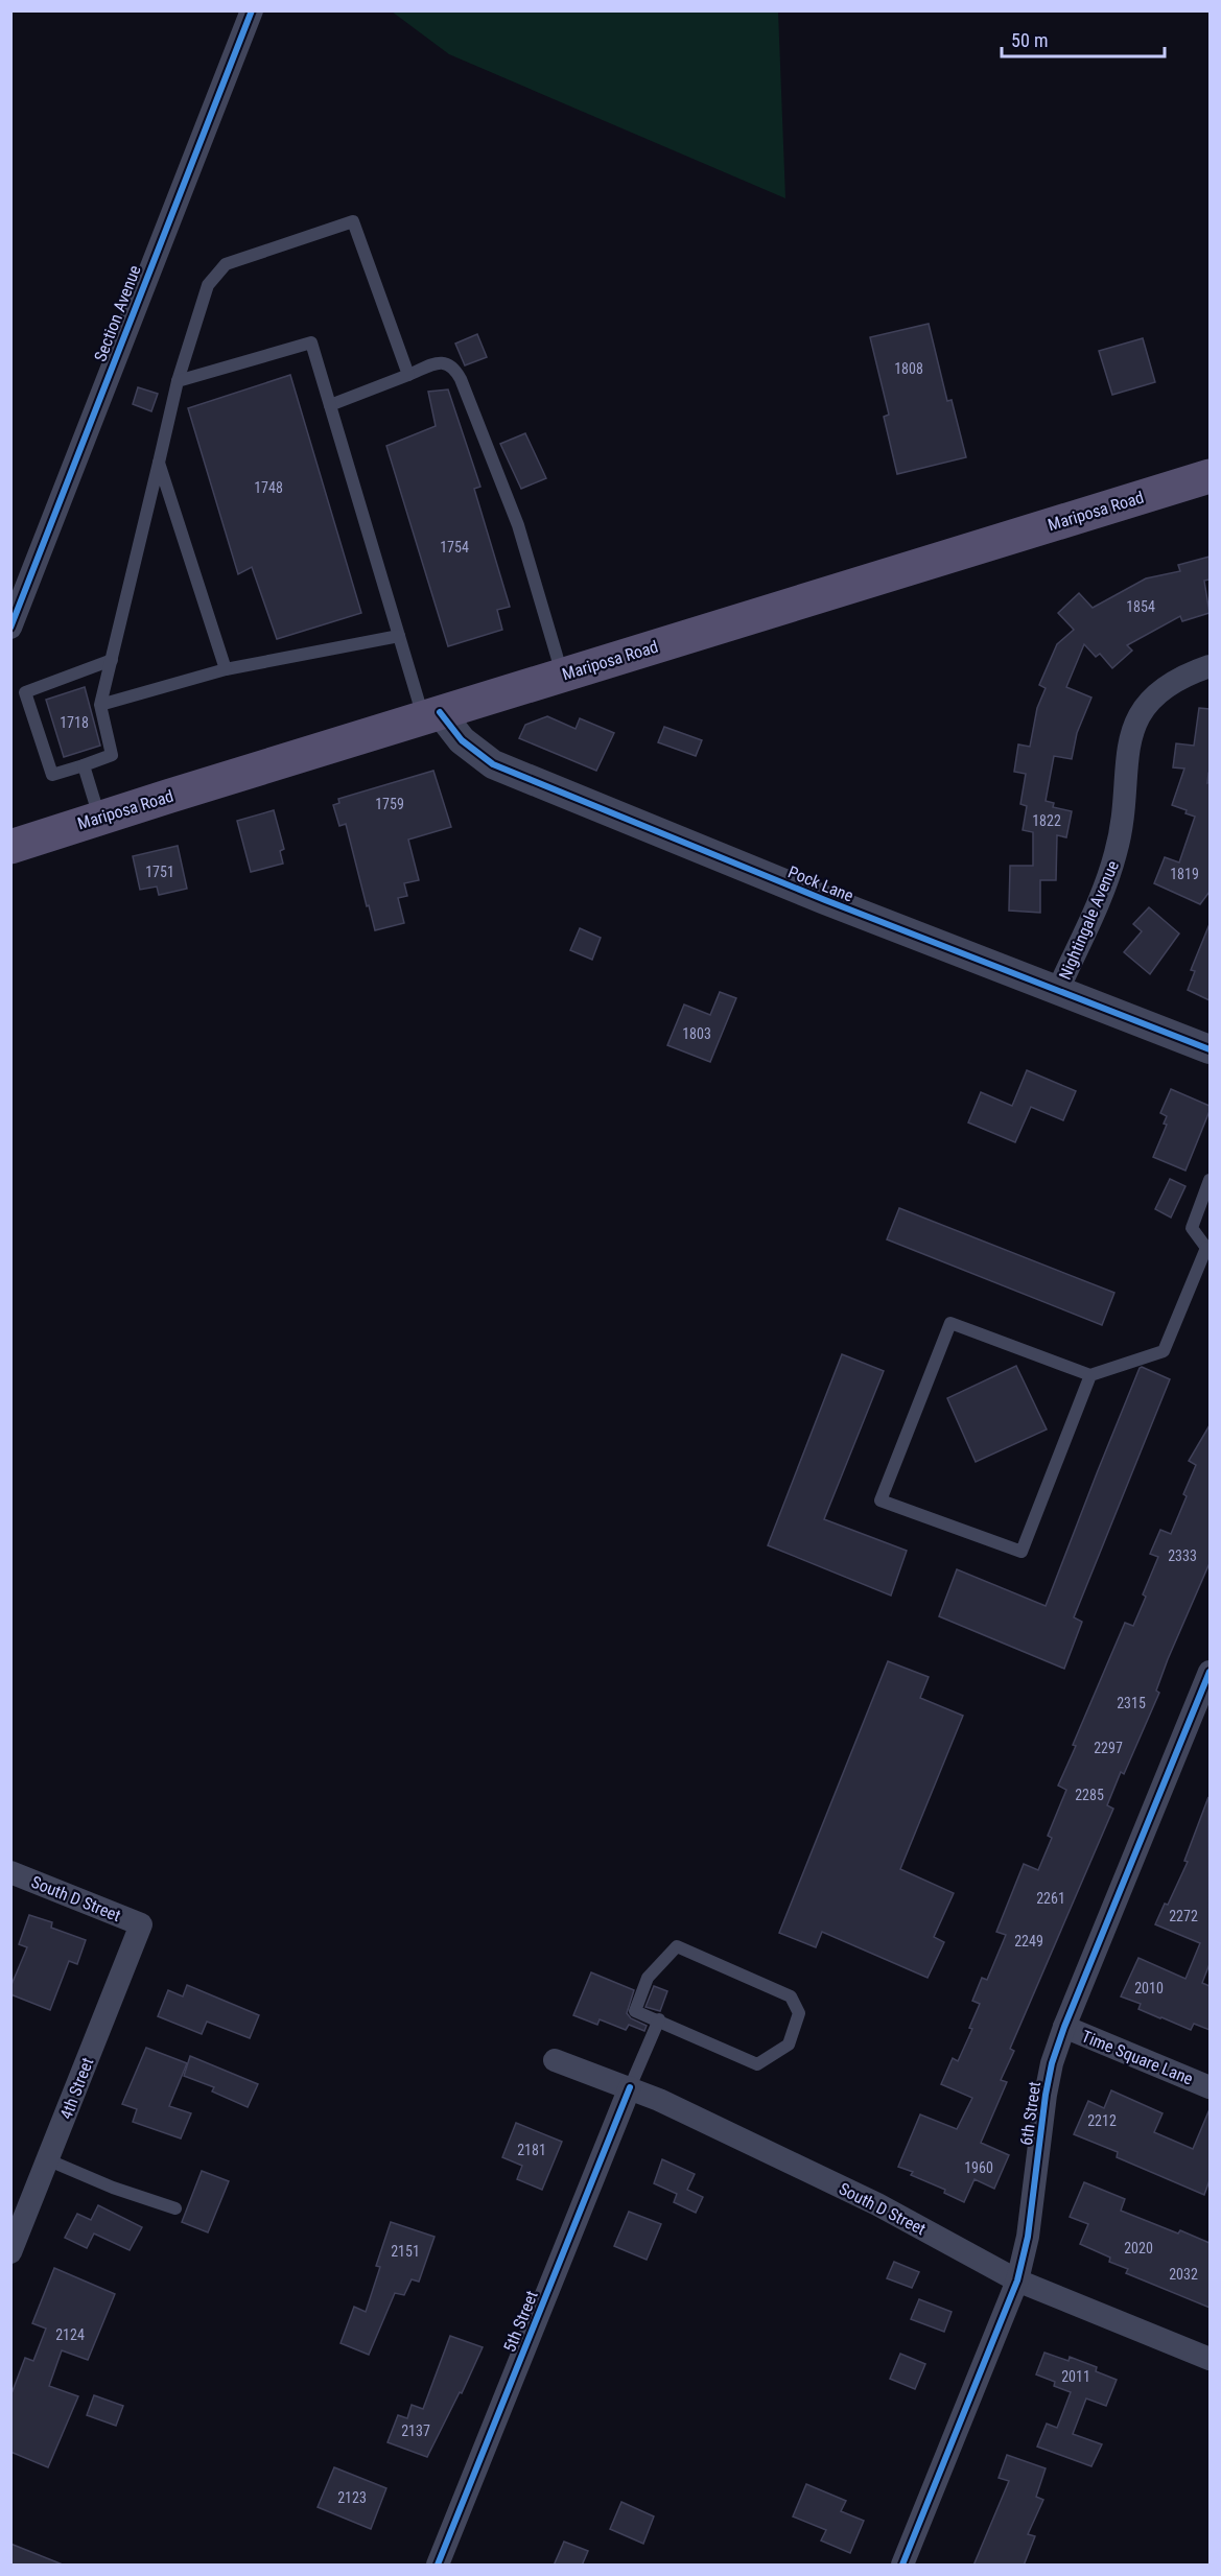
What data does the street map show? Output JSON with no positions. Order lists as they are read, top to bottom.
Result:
{
  "streets": {
    "main road": ["Mariposa Road"],
    "street": [
      "Section Avenue",
      "Pock Lane",
      "Nightingale Avenue",
      "South D Street",
      "Time Square Lane",
      "4th Street",
      "6th Street",
      "5th Street"
    ]
  },
  "crossings": [
    ["Mariposa Road", "Pock Lane"],
    ["Pock Lane", "Nightingale Avenue"],
    ["South D Street", "4th Street"],
    ["South D Street", "6th Street"],
    ["South D Street", "5th Street"],
    ["Time Square Lane", "6th Street"]
  ],
  "house_numbers": [
    "1808",
    "1748",
    "1754",
    "1854",
    "1718",
    "1759",
    "1822",
    "1751",
    "1819",
    "1803",
    "2333",
    "2315",
    "2297",
    "2285",
    "2261",
    "2272",
    "2249",
    "2010",
    "2212",
    "2181",
    "1960",
    "2020",
    "2151",
    "2032",
    "2124",
    "2011",
    "2137",
    "2123"
  ],
  "scale_bar": "50 m"
}
